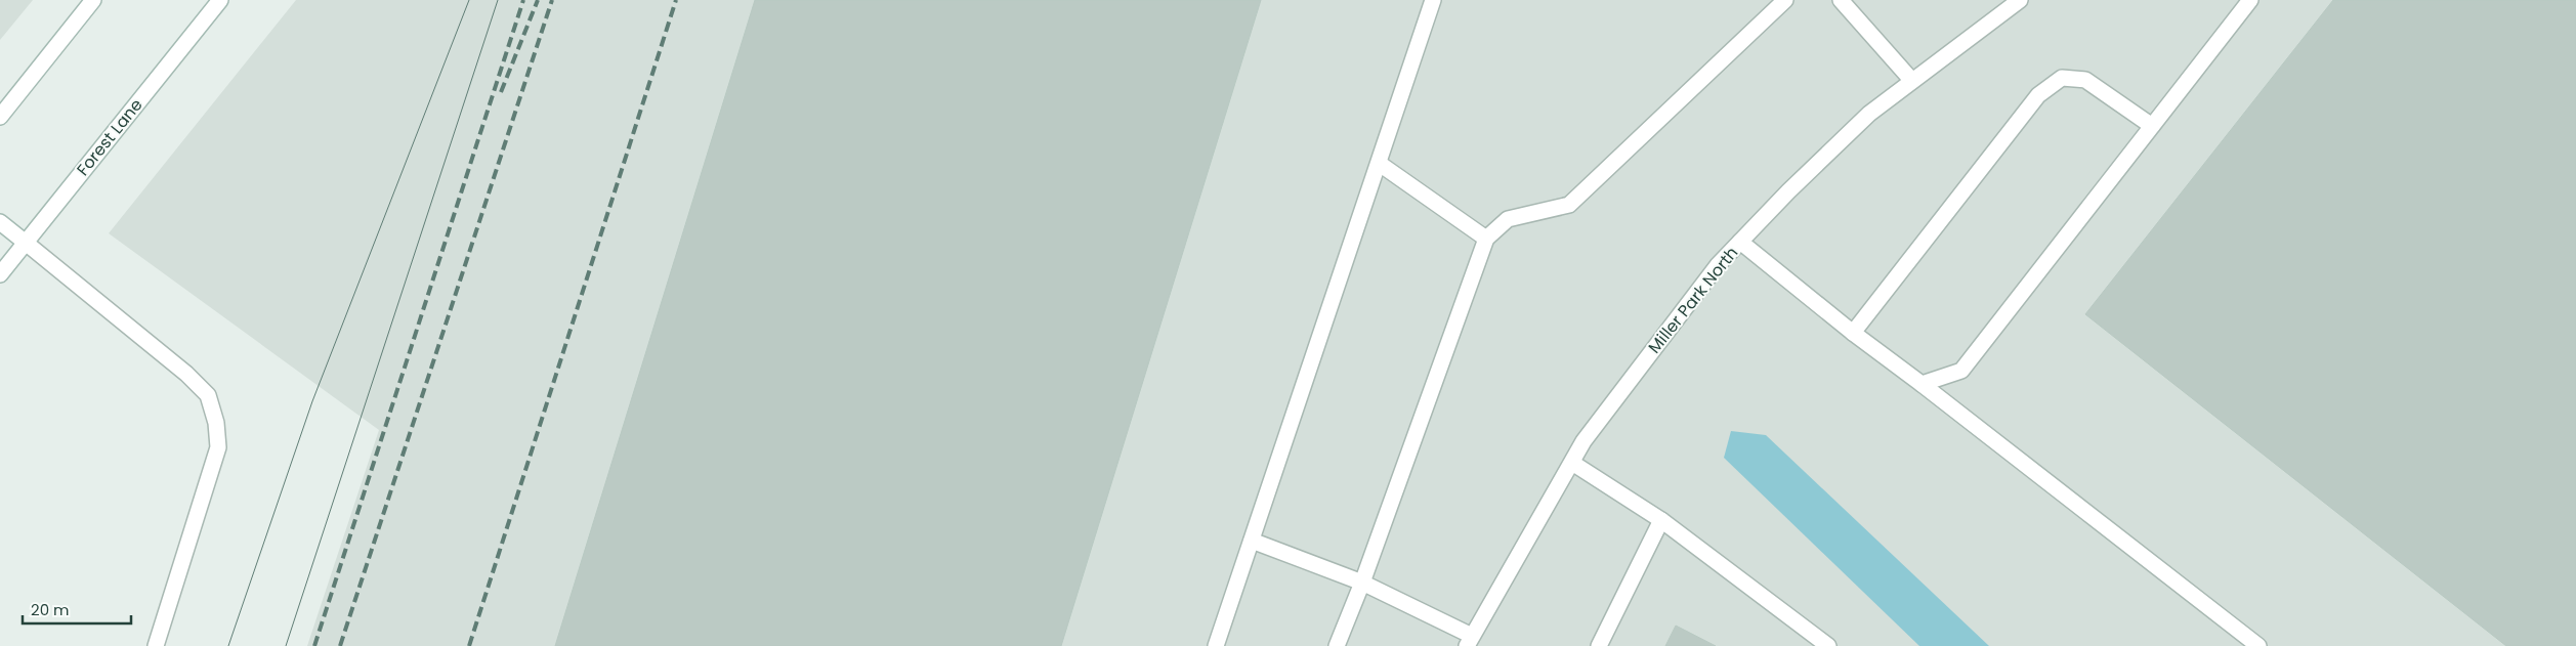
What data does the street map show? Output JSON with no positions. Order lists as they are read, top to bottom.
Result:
{
  "streets": {
    "street": ["Forest Lane", "Miller Park North"]
  },
  "scale_bar": "20 m"
}
